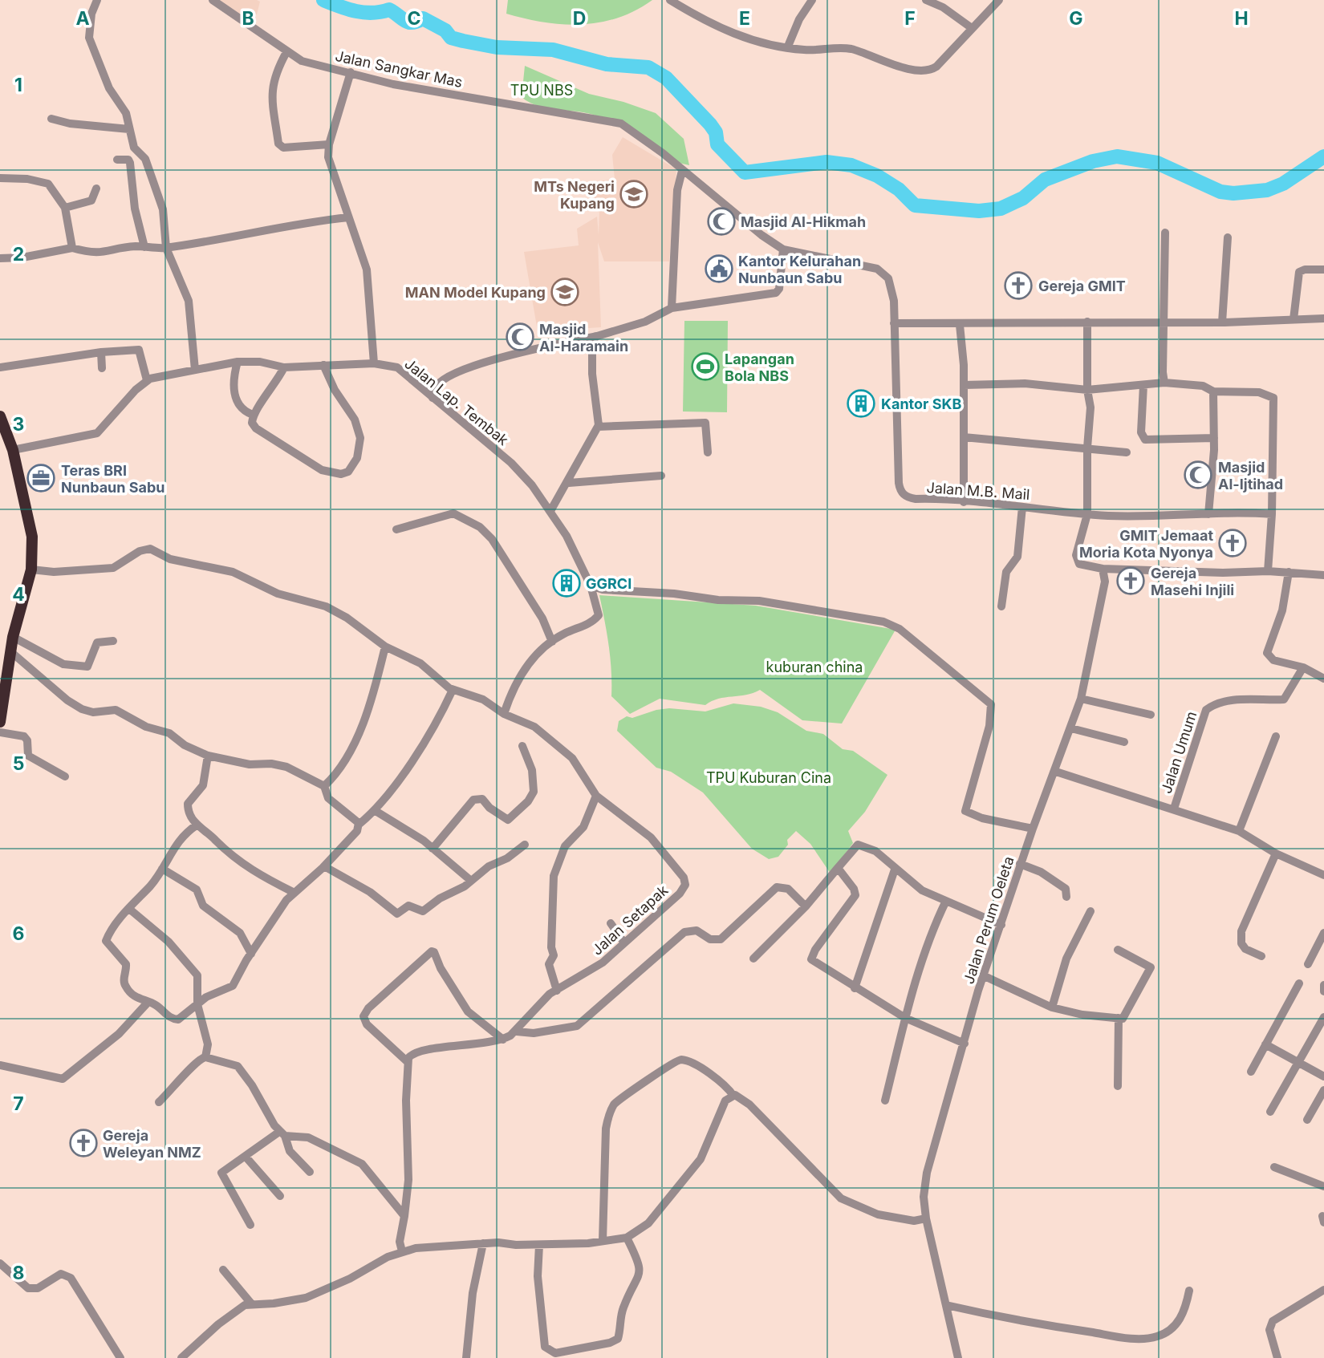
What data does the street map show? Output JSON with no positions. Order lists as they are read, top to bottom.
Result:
{
  "streets": {
    "street": [
      "Jalan Sangkar Mas",
      "Jalan Lap. Tembak",
      "Jalan M.B. Mail",
      "Jalan Umum",
      "Jalan Setapak",
      "Jalan Perum Oeleta"
    ]
  },
  "parks": ["TPU NBS", "kuburan china", "TPU Kuburan Cina"],
  "places": {
    "school or university": ["MTs Negeri Kupang", "MAN Model Kupang"],
    "mosque": ["Masjid Al-Hikmah", "Masjid Al-Haramain", "Masjid Al-Ijtihad"],
    "public building": ["Kantor Kelurahan Nunbaun Sabu"],
    "church": [
      "Gereja GMIT",
      "GMIT Jemaat Moria Kota Nyonya",
      "Gereja Masehi Injili",
      "Gereja Weleyan NMZ"
    ],
    "sports": ["Lapangan Bola NBS"],
    "building": ["Kantor SKB", "GGRCI"],
    "office": ["Teras BRI Nunbaun Sabu"]
  },
  "grid": {
    "columns": [
      "A",
      "B",
      "C",
      "D",
      "E",
      "F",
      "G",
      "H"
    ],
    "rows": [
      "1",
      "2",
      "3",
      "4",
      "5",
      "6",
      "7",
      "8"
    ]
  }
}
